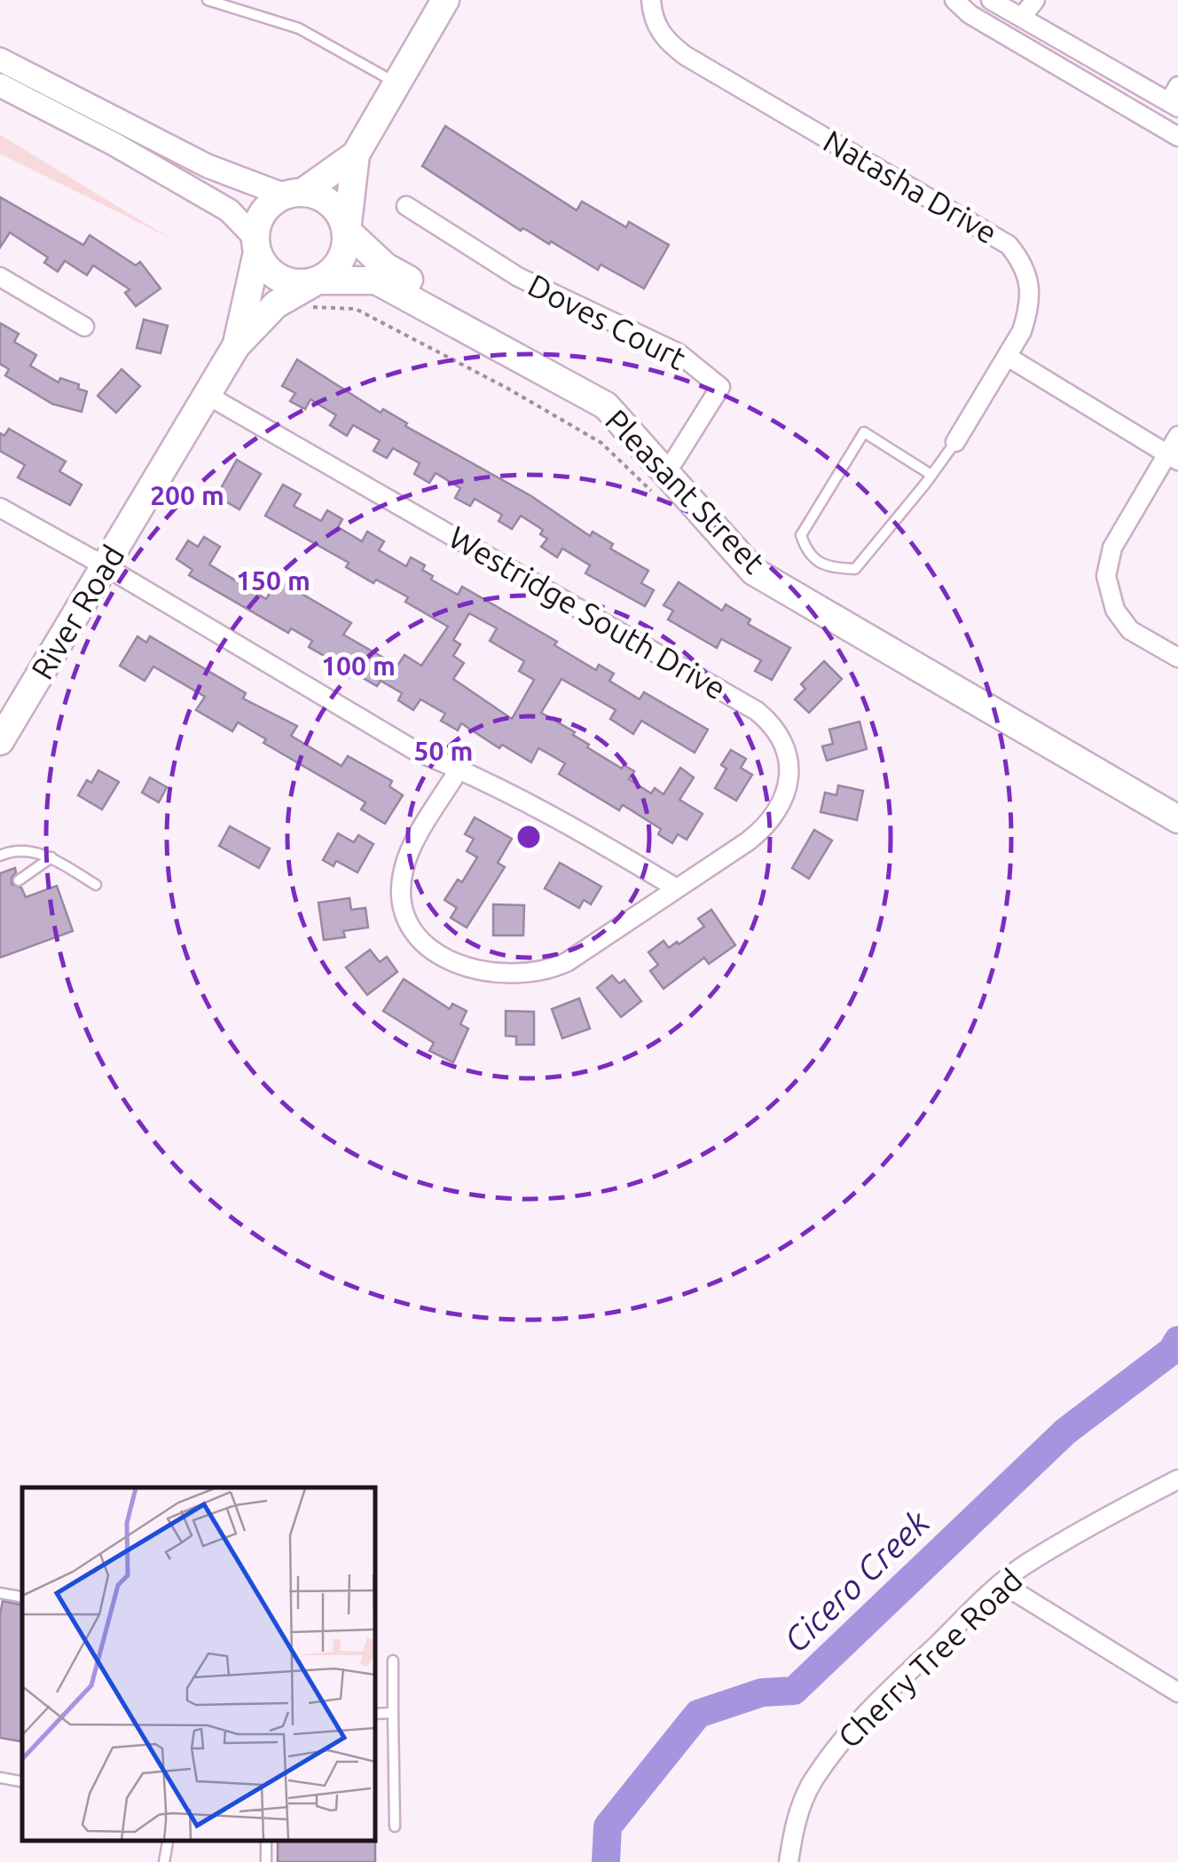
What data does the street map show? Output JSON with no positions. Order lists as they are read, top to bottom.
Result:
{
  "streets": {
    "main road": ["Pleasant Street", "River Road"],
    "street": [
      "Natasha Drive",
      "Doves Court",
      "Westridge South Drive",
      "Cherry Tree Road"
    ]
  },
  "crossings": [
    ["Doves Court", "Pleasant Street"],
    ["Pleasant Street", "River Road"],
    ["River Road", "Westridge South Drive"]
  ],
  "water": ["Cicero Creek"],
  "rings": [
    "200 m",
    "150 m",
    "100 m",
    "50 m"
  ]
}
